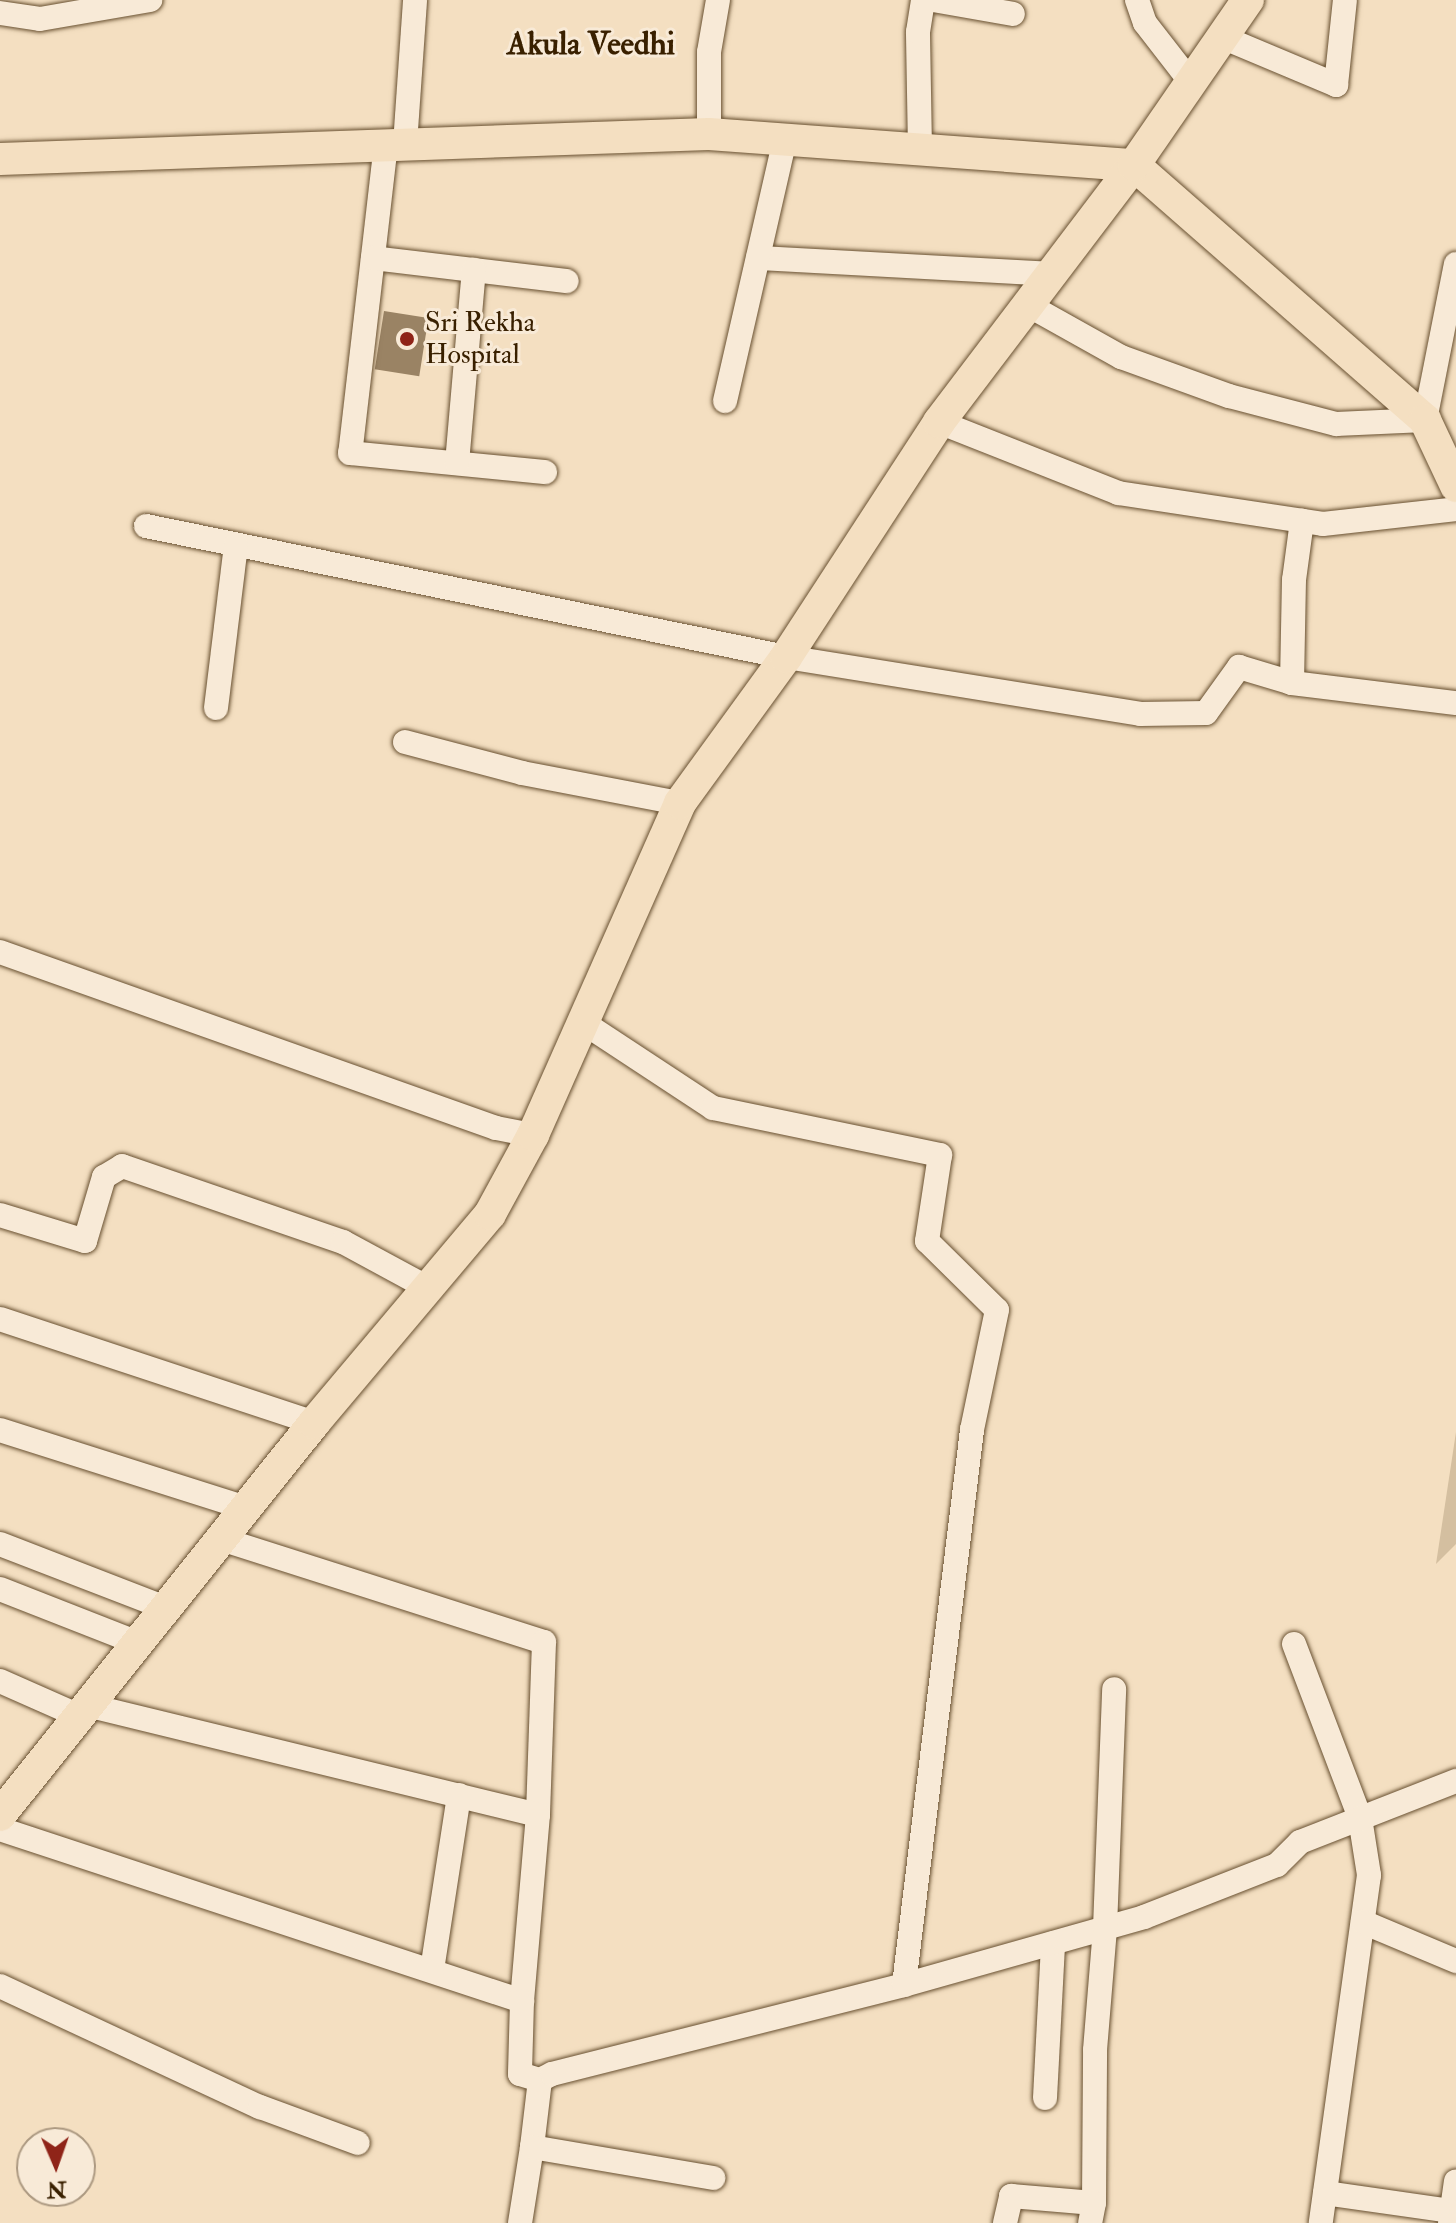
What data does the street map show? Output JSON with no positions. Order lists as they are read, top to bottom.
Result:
{
  "districts": ["Akula Veedhi"],
  "places": ["Sri Rekha Hospital"],
  "north": "bottom"
}
